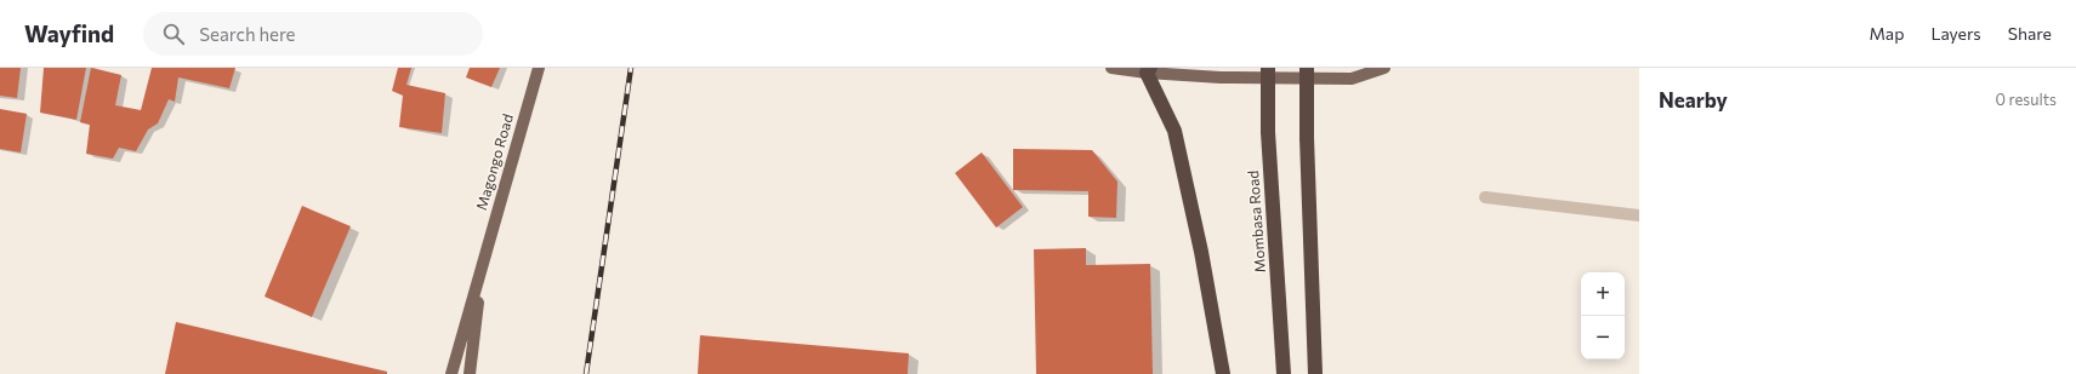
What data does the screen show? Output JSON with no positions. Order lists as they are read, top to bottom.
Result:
{
  "streets": {
    "highway": ["Mombasa Road"],
    "main road": ["Magongo Road"]
  },
  "page": {
    "header": "Wayfind",
    "search": "Search here",
    "nav": ["Map", "Layers", "Share"],
    "heading": ["Nearby", "0 results"],
    "map_buttons": ["+", "−"]
  }
}
